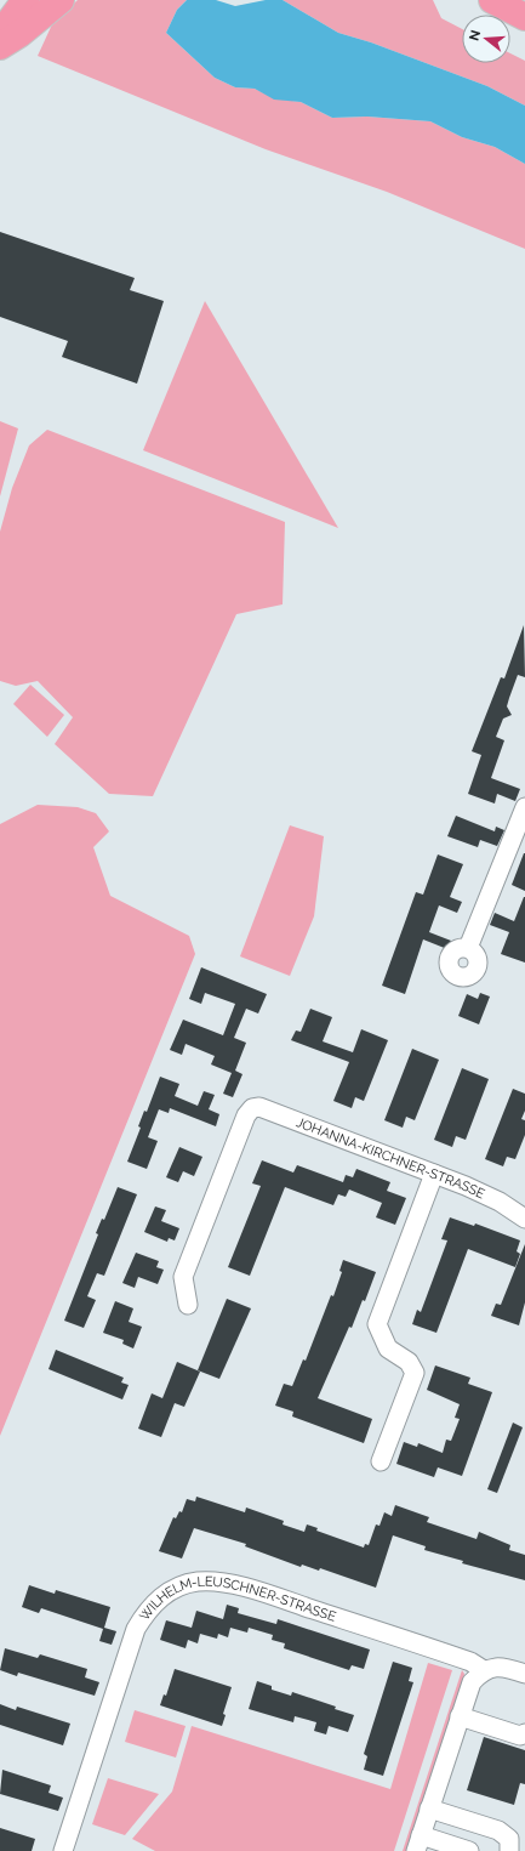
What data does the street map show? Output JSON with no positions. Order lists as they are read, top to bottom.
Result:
{
  "streets": {
    "street": ["JOHANNA-KIRCHNER-STRASSE", "WILHELM-LEUSCHNER-STRASSE"]
  },
  "north": "left"
}
